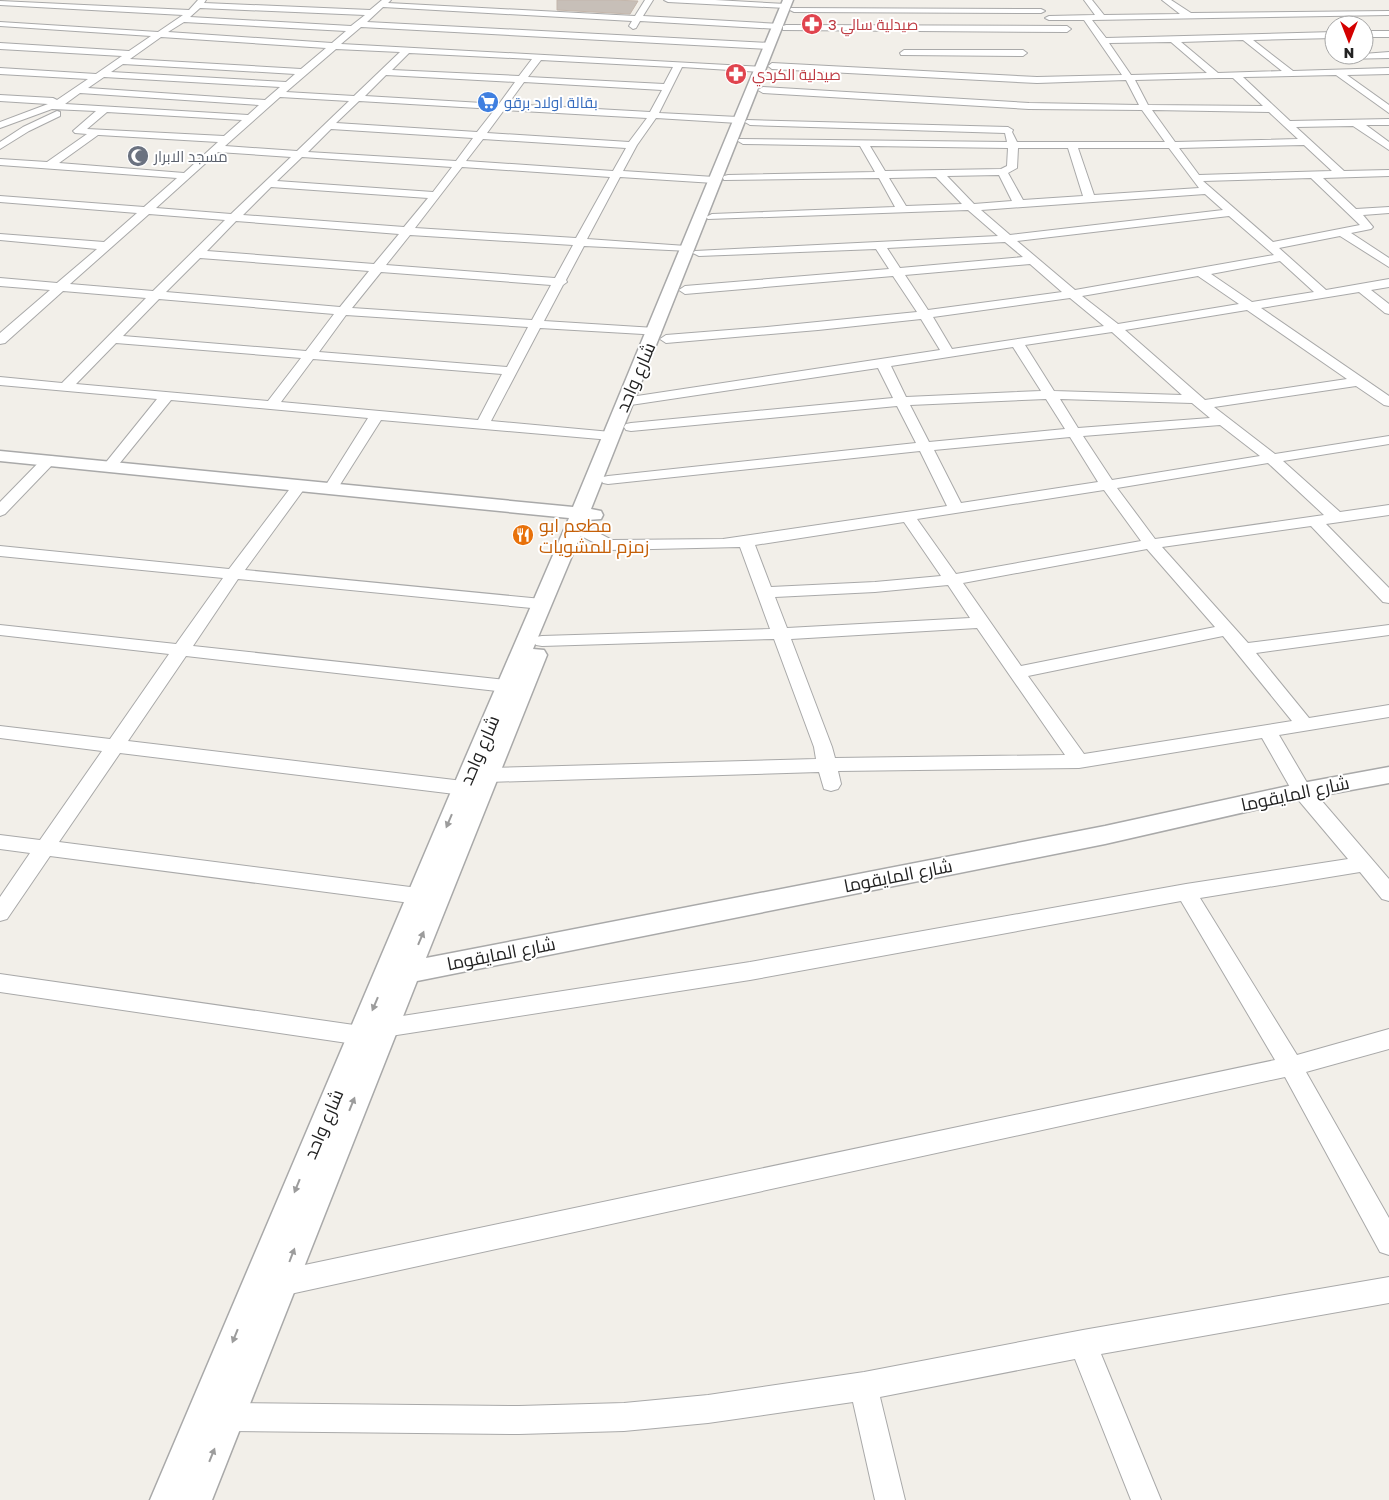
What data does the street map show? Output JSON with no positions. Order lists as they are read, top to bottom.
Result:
{
  "streets": {
    "street": ["شارع واحد", "شارع المايقوما"]
  },
  "crossings": [
    ["شارع واحد", "شارع المايقوما"]
  ],
  "places": {
    "pharmacy": ["صيدلية سالي 3", "صيدلية الكردي"],
    "supermarket": ["بقالة اولاد برقو"],
    "mosque": ["مسجد الابرار"],
    "restaurant": ["مطعم ابو زمزم للمشويات"]
  },
  "north": "bottom"
}
